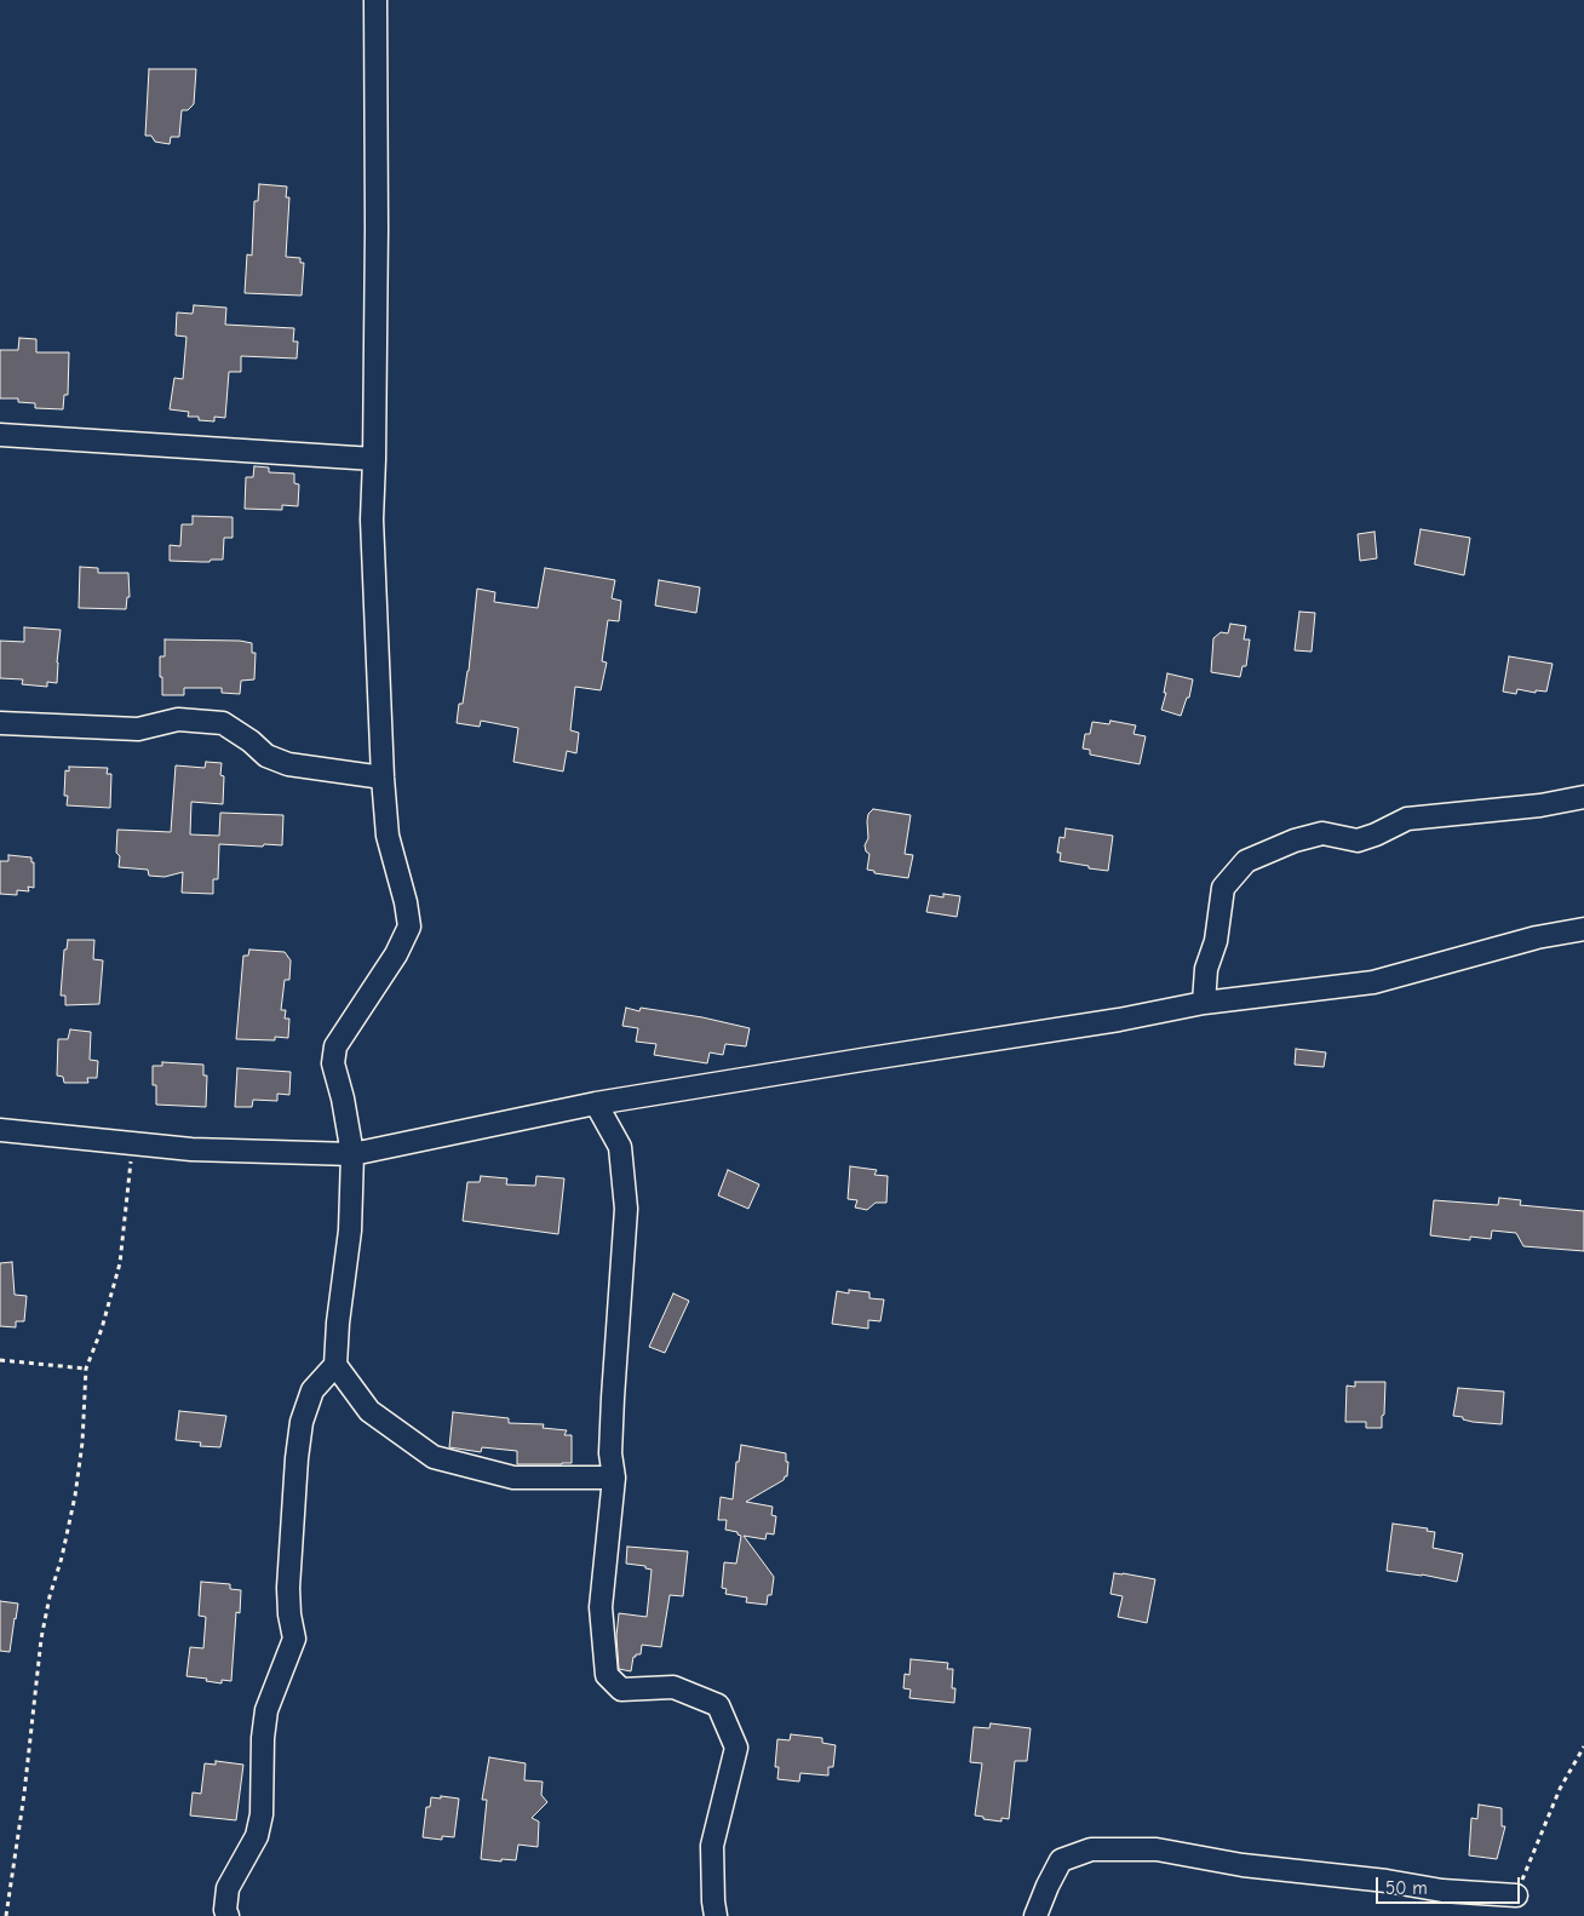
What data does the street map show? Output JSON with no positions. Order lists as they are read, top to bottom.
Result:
{
  "scale_bar": "50 m"
}
